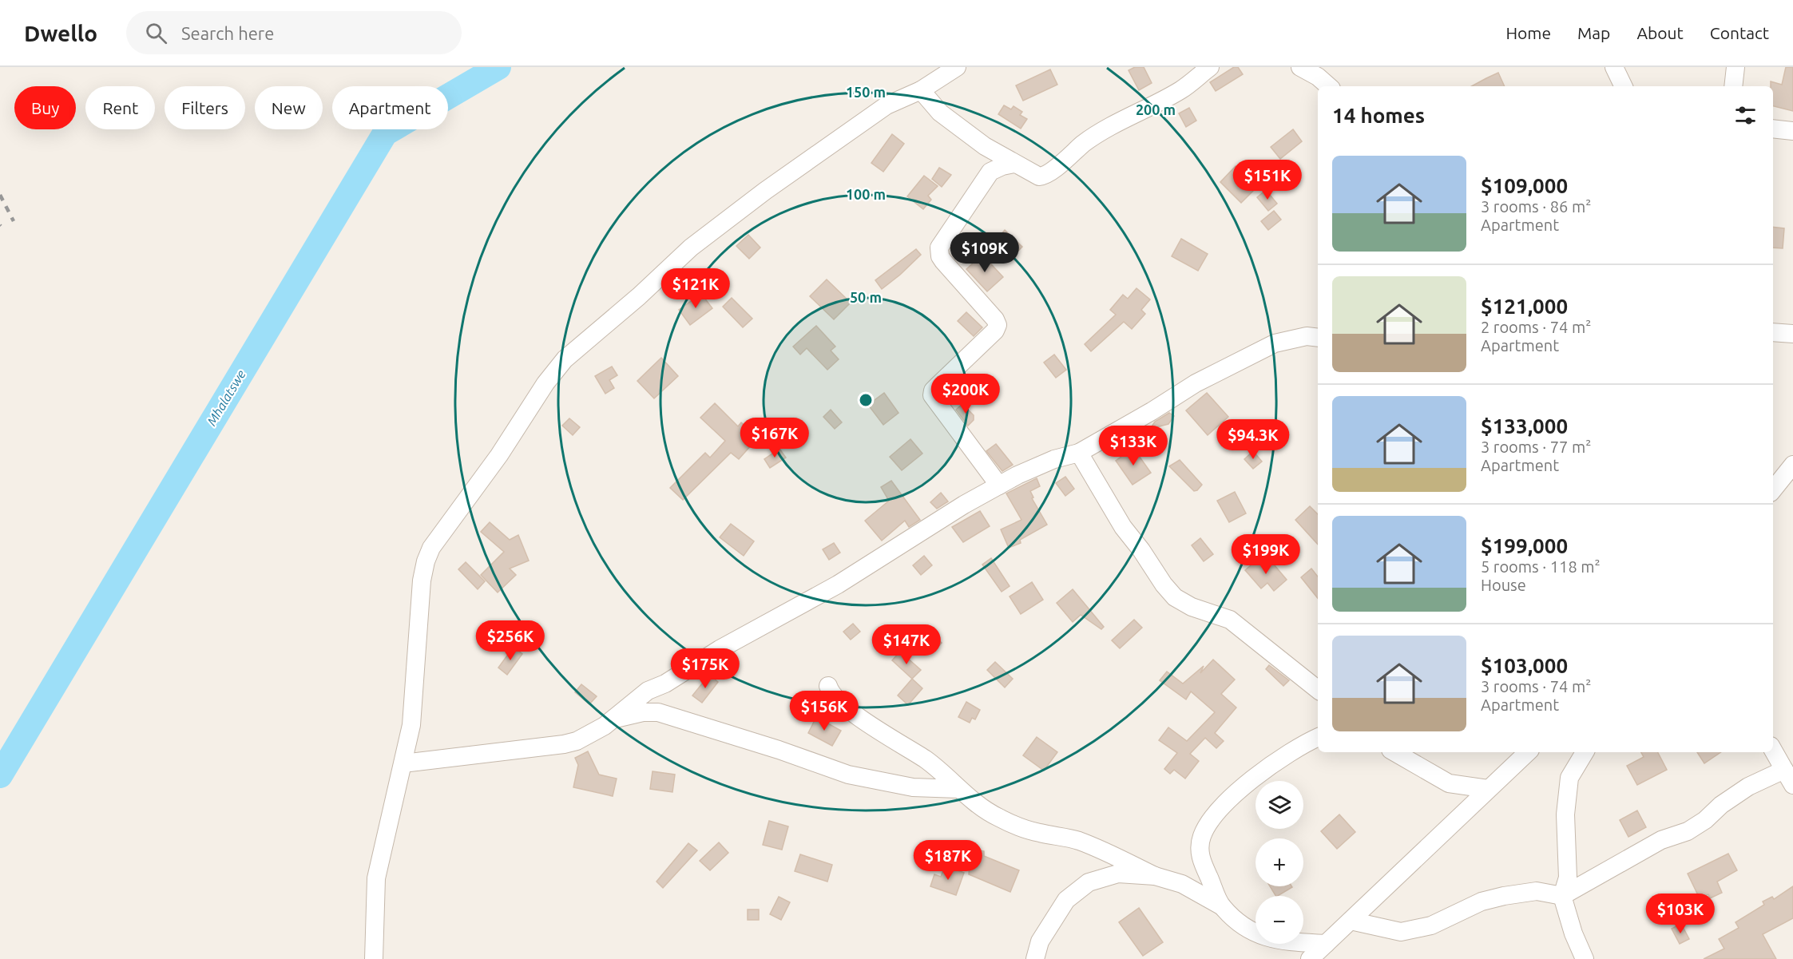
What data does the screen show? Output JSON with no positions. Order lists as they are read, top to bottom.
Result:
{
  "water": ["Mhalatswe"],
  "page": {
    "header": "Dwello",
    "search": "Search here",
    "nav": [
      "Home",
      "Map",
      "About",
      "Contact"
    ],
    "chip": [
      "Buy",
      "Rent",
      "Filters",
      "New",
      "Apartment"
    ],
    "heading": "14 homes",
    "list": [
      {
        "name": "$109,000",
        "note": "3 rooms · 86 m² · Apartment"
      },
      {
        "name": "$121,000",
        "note": "2 rooms · 74 m² · Apartment"
      },
      {
        "name": "$133,000",
        "note": "3 rooms · 77 m² · Apartment"
      },
      {
        "name": "$199,000",
        "note": "5 rooms · 118 m² · House"
      },
      {
        "name": "$103,000",
        "note": "3 rooms · 74 m² · Apartment"
      }
    ],
    "price": [
      "$151K",
      "$109K",
      "$121K",
      "$200K",
      "$167K",
      "$94.3K",
      "$133K",
      "$199K",
      "$256K",
      "$147K",
      "$175K",
      "$156K",
      "$187K",
      "$103K"
    ],
    "map_buttons": ["+", "−"]
  },
  "rings": [
    "150 m",
    "200 m",
    "100 m",
    "50 m"
  ]
}
